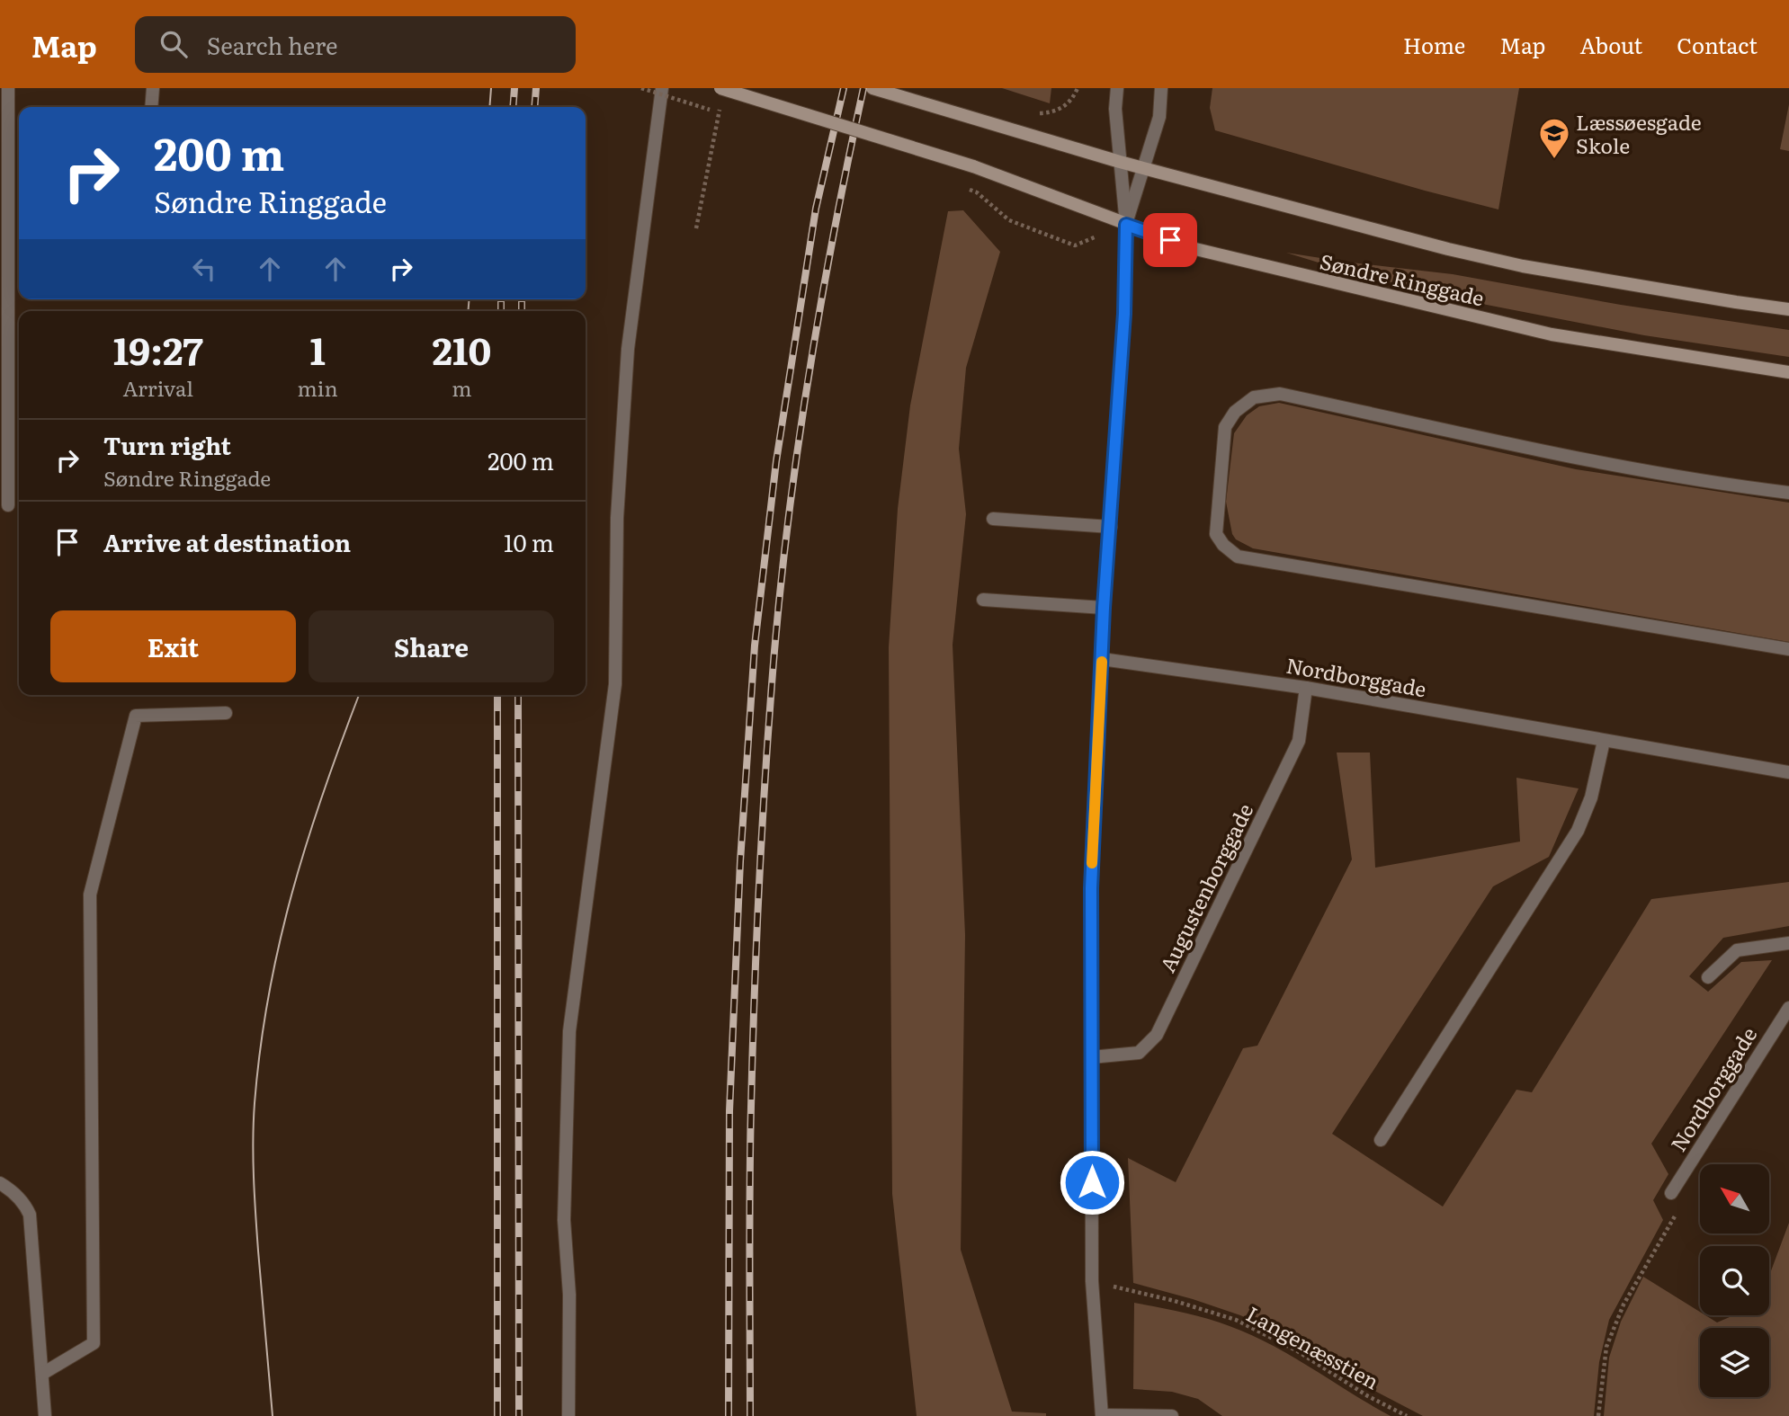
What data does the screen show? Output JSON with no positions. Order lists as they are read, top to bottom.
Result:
{
  "streets": {
    "main road": ["Søndre Ringgade"],
    "street": ["Nordborggade", "Augustenborggade"],
    "path": ["Langenæsstien"]
  },
  "crossings": [
    ["Nordborggade", "Augustenborggade"]
  ],
  "places": {
    "school or university": ["Læssøesgade Skole"]
  },
  "north": "top left",
  "page": {
    "header": "Map",
    "search": "Search here",
    "nav": [
      "Home",
      "Map",
      "About",
      "Contact"
    ],
    "turn": ["200 m", "Søndre Ringgade"],
    "eta": [
      "19:27",
      "Arrival",
      "1",
      "min",
      "210",
      "m"
    ],
    "list": [
      {
        "name": "Turn right",
        "note": "Søndre Ringgade",
        "value": "200 m"
      },
      {
        "name": "Arrive at destination",
        "value": "10 m"
      }
    ],
    "buttons": ["Exit", "Share"]
  }
}
